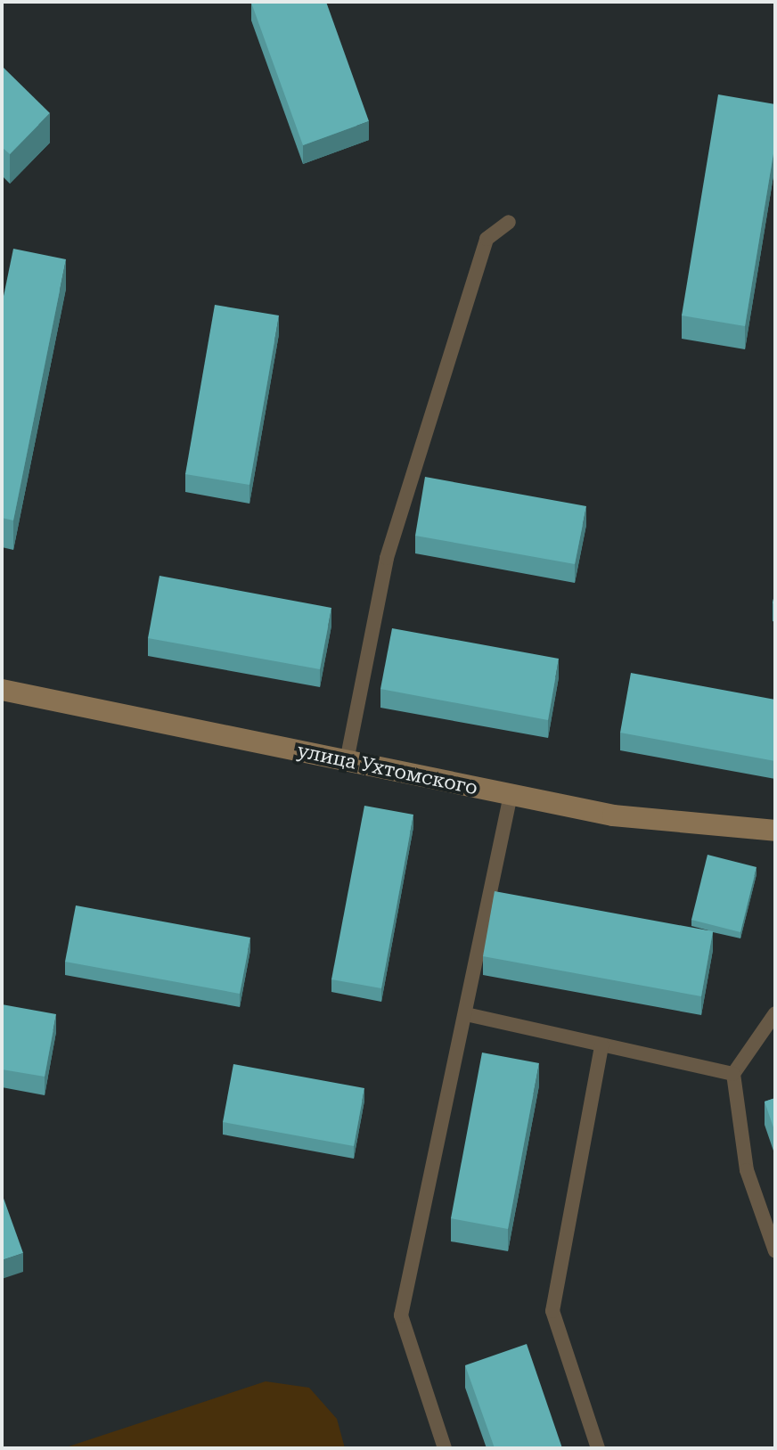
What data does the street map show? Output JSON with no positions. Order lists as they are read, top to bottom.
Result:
{
  "streets": {
    "street": ["улица Ухтомского"]
  }
}
